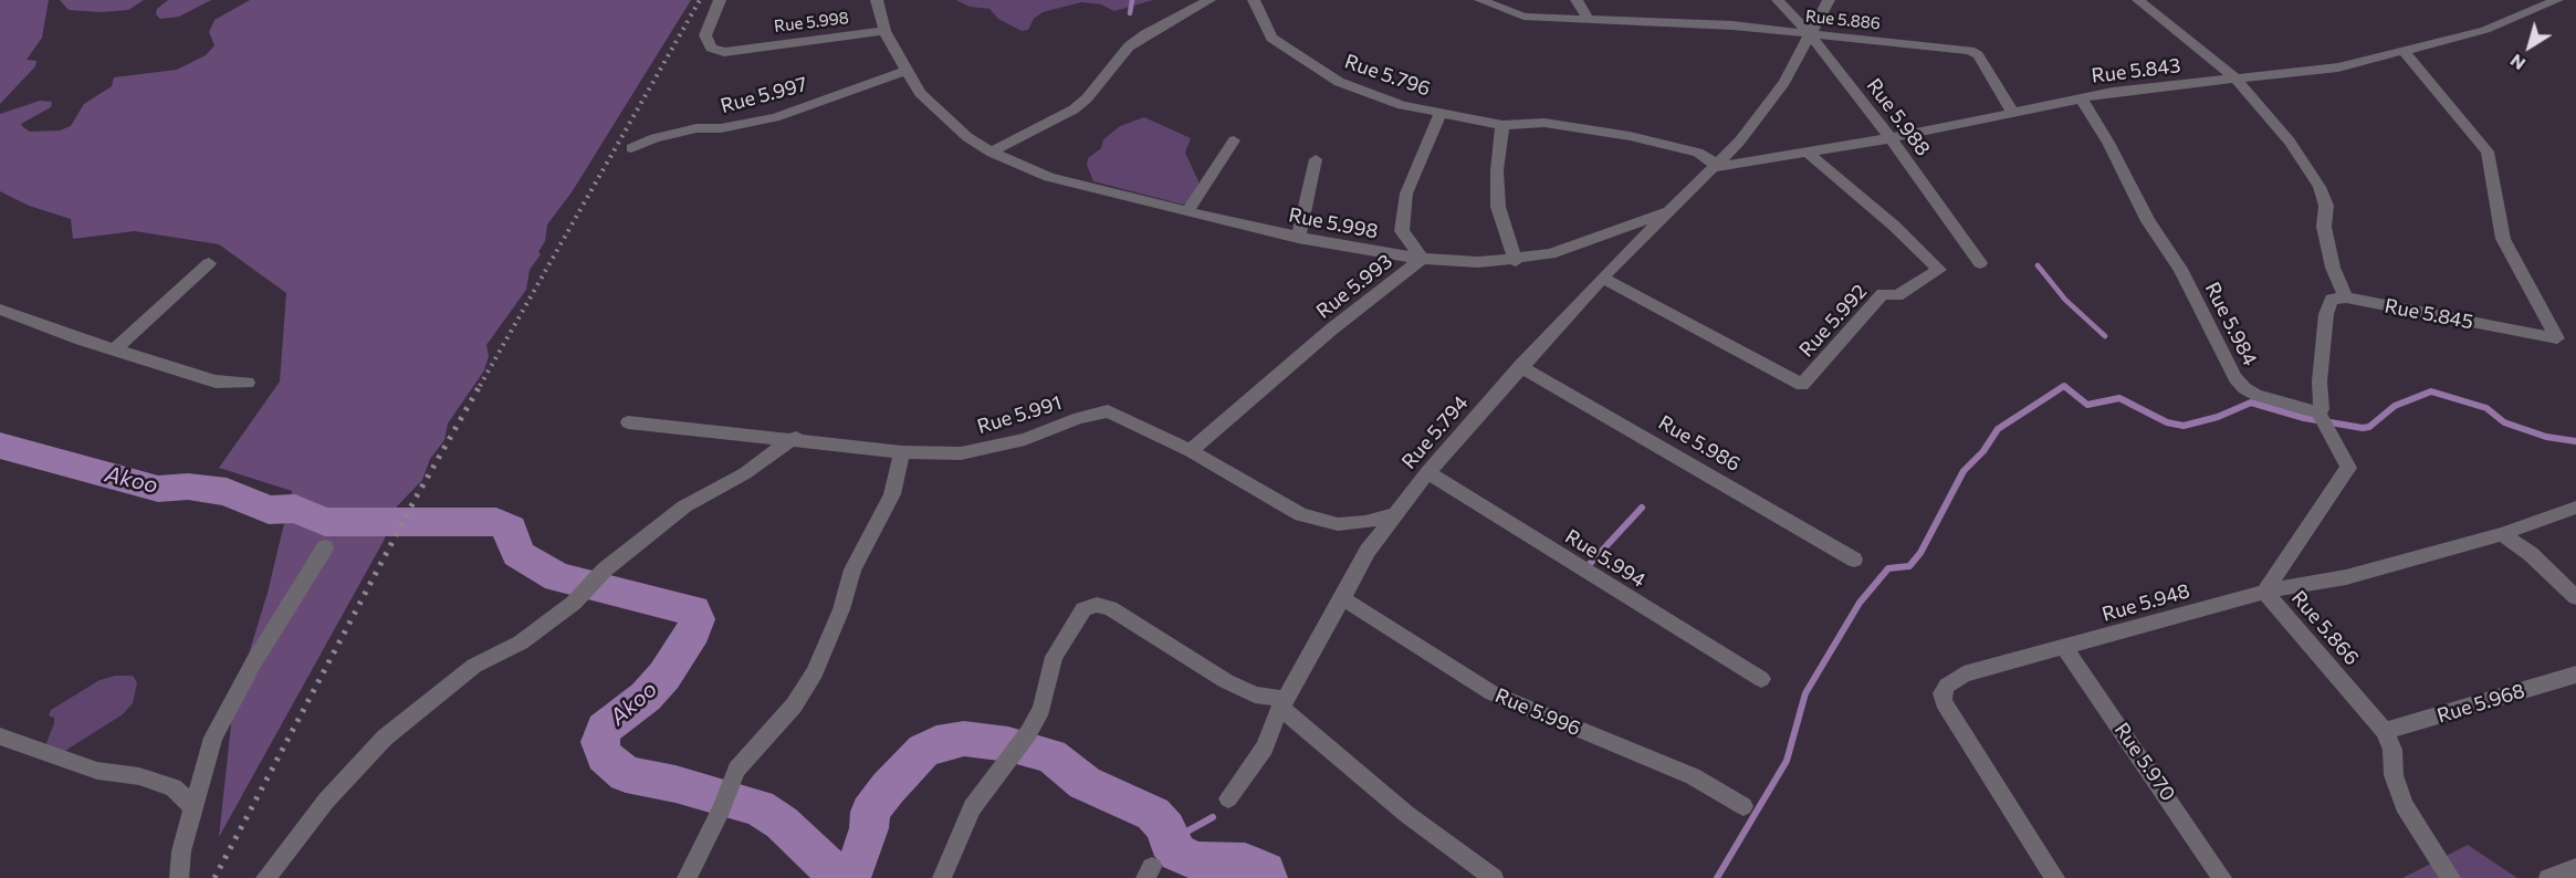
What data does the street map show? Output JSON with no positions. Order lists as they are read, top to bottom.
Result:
{
  "streets": {
    "street": [
      "Rue 5.886",
      "Rue 5.998",
      "Rue 5.843",
      "Rue 5.796",
      "Rue 5.997",
      "Rue 5.988",
      "Rue 5.993",
      "Rue 5.845",
      "Rue 5.992",
      "Rue 5.984",
      "Rue 5.991",
      "Rue 5.794",
      "Rue 5.986",
      "Rue 5.994",
      "Rue 5.948",
      "Rue 5.866",
      "Rue 5.968",
      "Rue 5.996",
      "Rue 5.970"
    ]
  },
  "crossings": [
    ["Rue 5.886", "Rue 5.843"],
    ["Rue 5.886", "Rue 5.988"],
    ["Rue 5.886", "Rue 5.794"],
    ["Rue 5.998", "Rue 5.997"],
    ["Rue 5.998", "Rue 5.993"],
    ["Rue 5.998", "Rue 5.794"],
    ["Rue 5.843", "Rue 5.796"],
    ["Rue 5.843", "Rue 5.988"],
    ["Rue 5.843", "Rue 5.845"],
    ["Rue 5.843", "Rue 5.992"],
    ["Rue 5.843", "Rue 5.984"],
    ["Rue 5.843", "Rue 5.794"],
    ["Rue 5.796", "Rue 5.993"],
    ["Rue 5.796", "Rue 5.794"],
    ["Rue 5.988", "Rue 5.794"],
    ["Rue 5.993", "Rue 5.991"],
    ["Rue 5.992", "Rue 5.794"],
    ["Rue 5.984", "Rue 5.866"],
    ["Rue 5.991", "Rue 5.794"],
    ["Rue 5.794", "Rue 5.986"],
    ["Rue 5.794", "Rue 5.994"],
    ["Rue 5.794", "Rue 5.996"],
    ["Rue 5.948", "Rue 5.866"],
    ["Rue 5.948", "Rue 5.970"],
    ["Rue 5.866", "Rue 5.968"]
  ],
  "water": ["Akoo"],
  "north": "bottom left"
}
